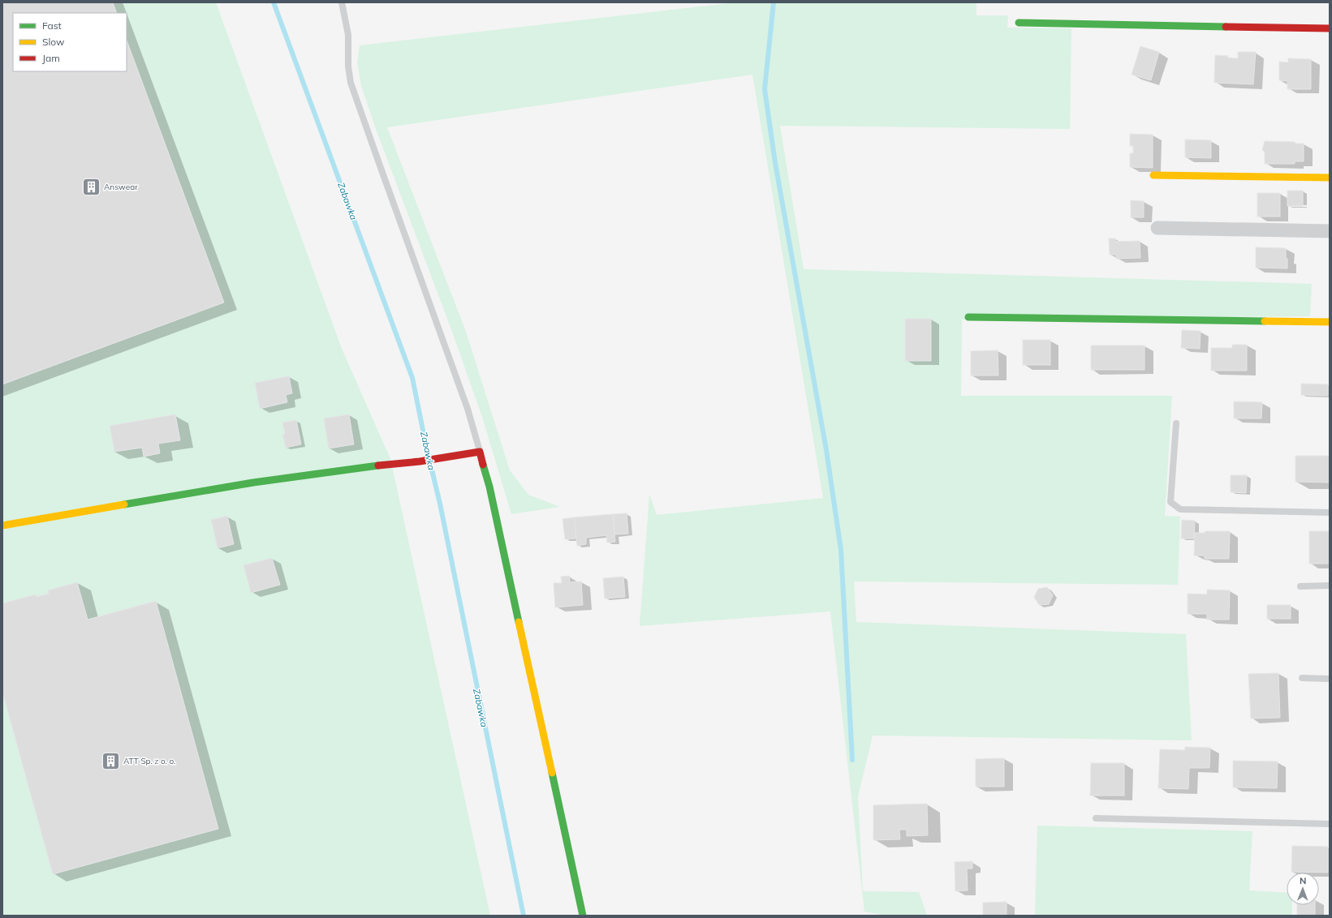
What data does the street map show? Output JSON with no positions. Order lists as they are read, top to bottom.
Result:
{
  "water": ["Zabawka"],
  "places": {
    "building": ["Answear", "ATT Sp. z o. o."]
  },
  "legend": ["Fast", "Slow", "Jam"],
  "north": "top"
}
